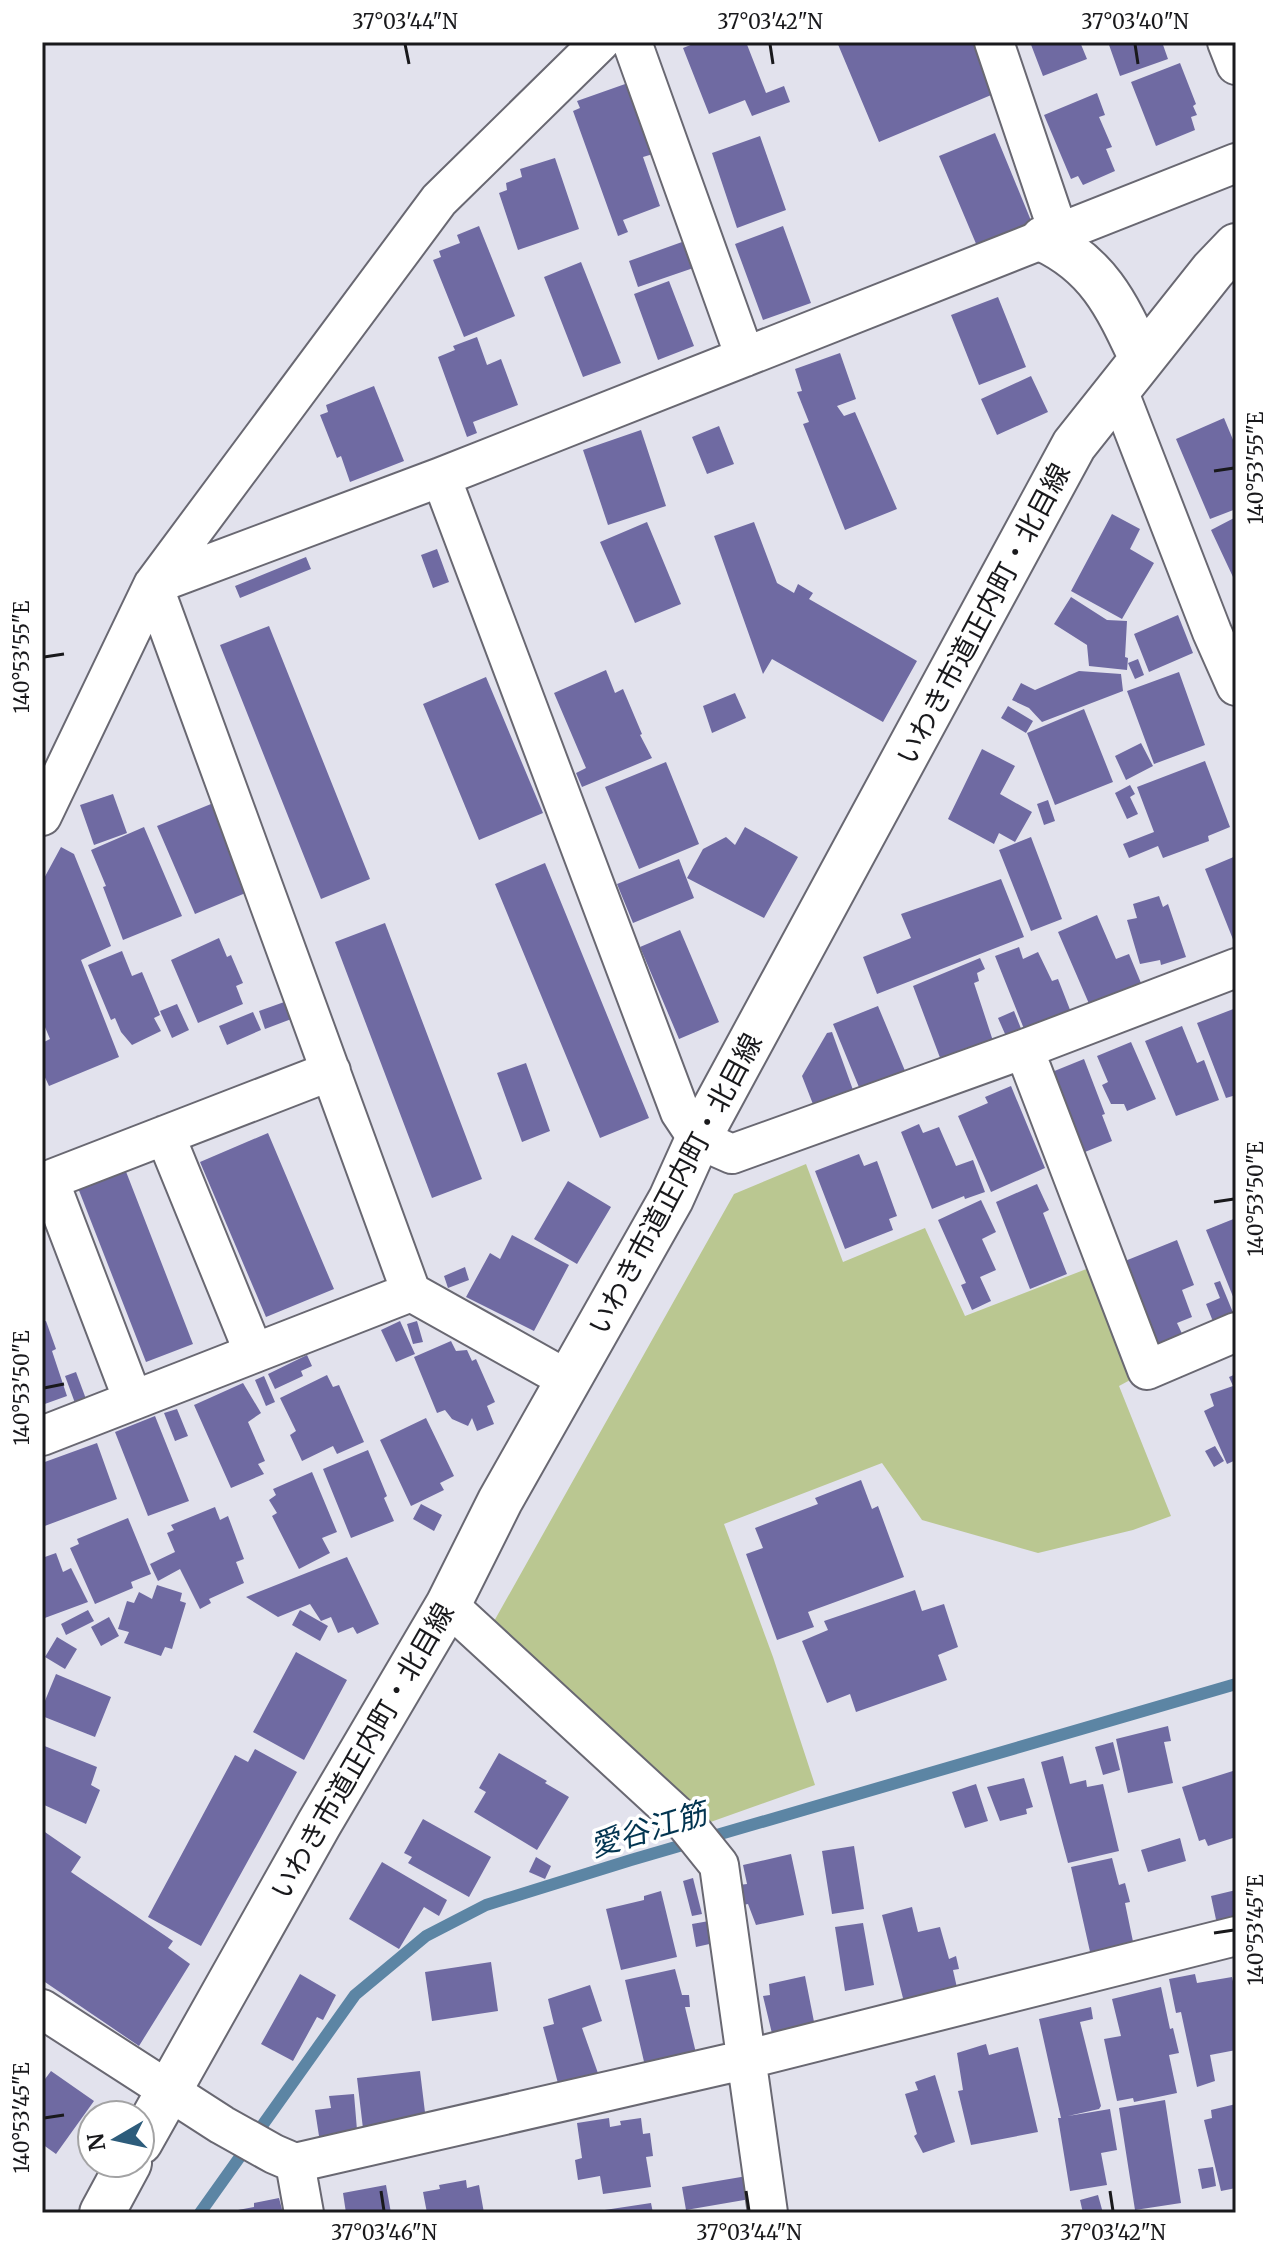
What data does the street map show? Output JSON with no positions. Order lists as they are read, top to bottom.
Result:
{
  "streets": {
    "street": ["いわき市道正内町・北目線"]
  },
  "water": ["愛谷江筋"],
  "north": "left",
  "coordinates": [
    "37°03'44\"N",
    "37°03'42\"N",
    "37°03'40\"N",
    "140°53'55\"E",
    "140°53'50\"E",
    "140°53'45\"E",
    "37°03'46\"N"
  ]
}
